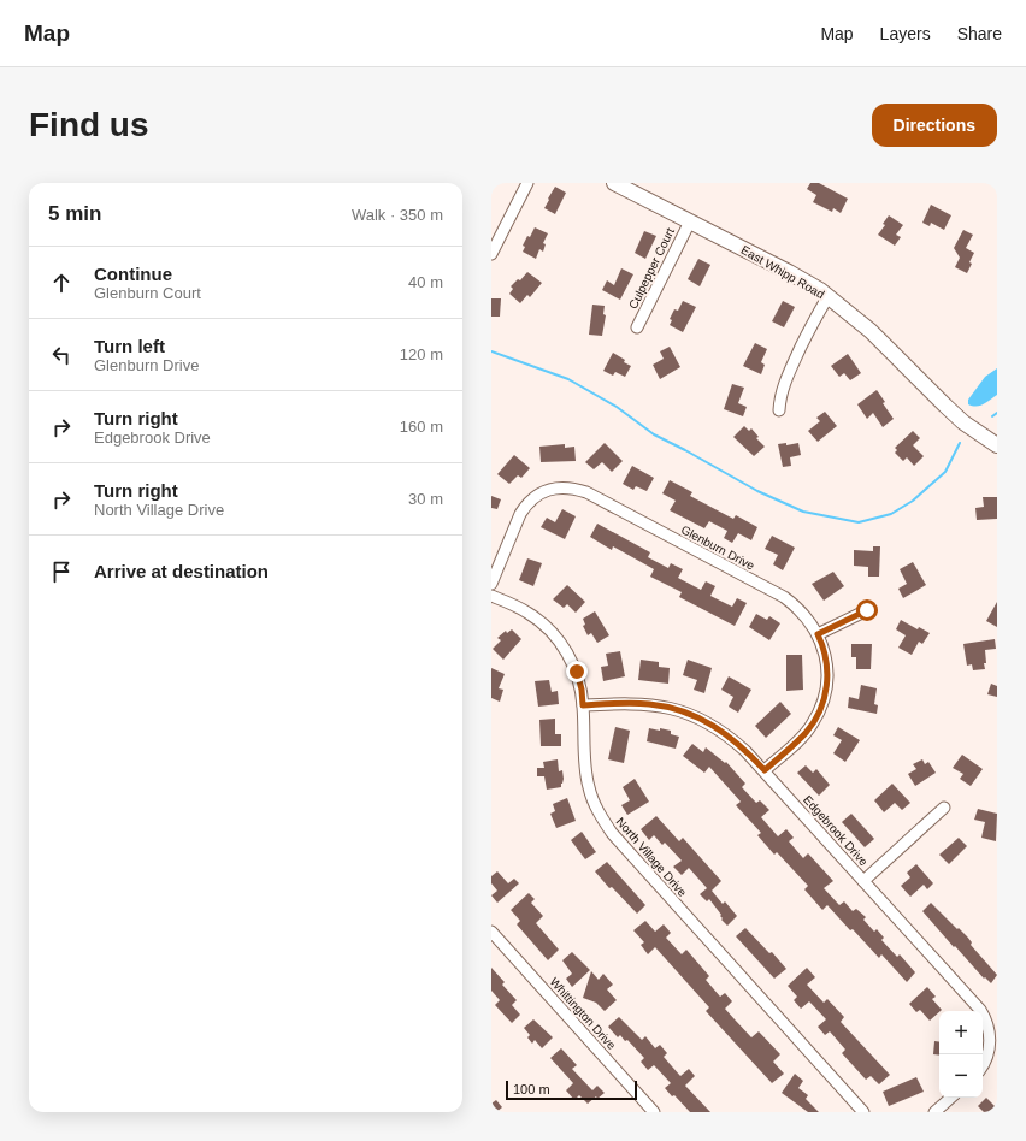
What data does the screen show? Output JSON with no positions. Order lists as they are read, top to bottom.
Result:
{
  "streets": {
    "main road": ["East Whipp Road"],
    "street": [
      "Culpepper Court",
      "Glenburn Drive",
      "Edgebrook Drive",
      "North Village Drive",
      "Whittington Drive"
    ]
  },
  "crossings": [
    ["Culpepper Court", "East Whipp Road"],
    ["Glenburn Drive", "Edgebrook Drive"],
    ["Edgebrook Drive", "North Village Drive"]
  ],
  "scale_bar": "100 m",
  "page": {
    "header": "Map",
    "nav": ["Map", "Layers", "Share"],
    "buttons": "Directions",
    "title": "Find us",
    "heading": ["5 min", "Walk · 350 m"],
    "list": [
      ["Continue", "Glenburn Court", "40 m"],
      ["Turn left", "Glenburn Drive", "120 m"],
      ["Turn right", "Edgebrook Drive", "160 m"],
      ["Turn right", "North Village Drive", "30 m"],
      "Arrive at destination"
    ],
    "map_buttons": ["+", "−"],
    "scale": "100 m"
  }
}
